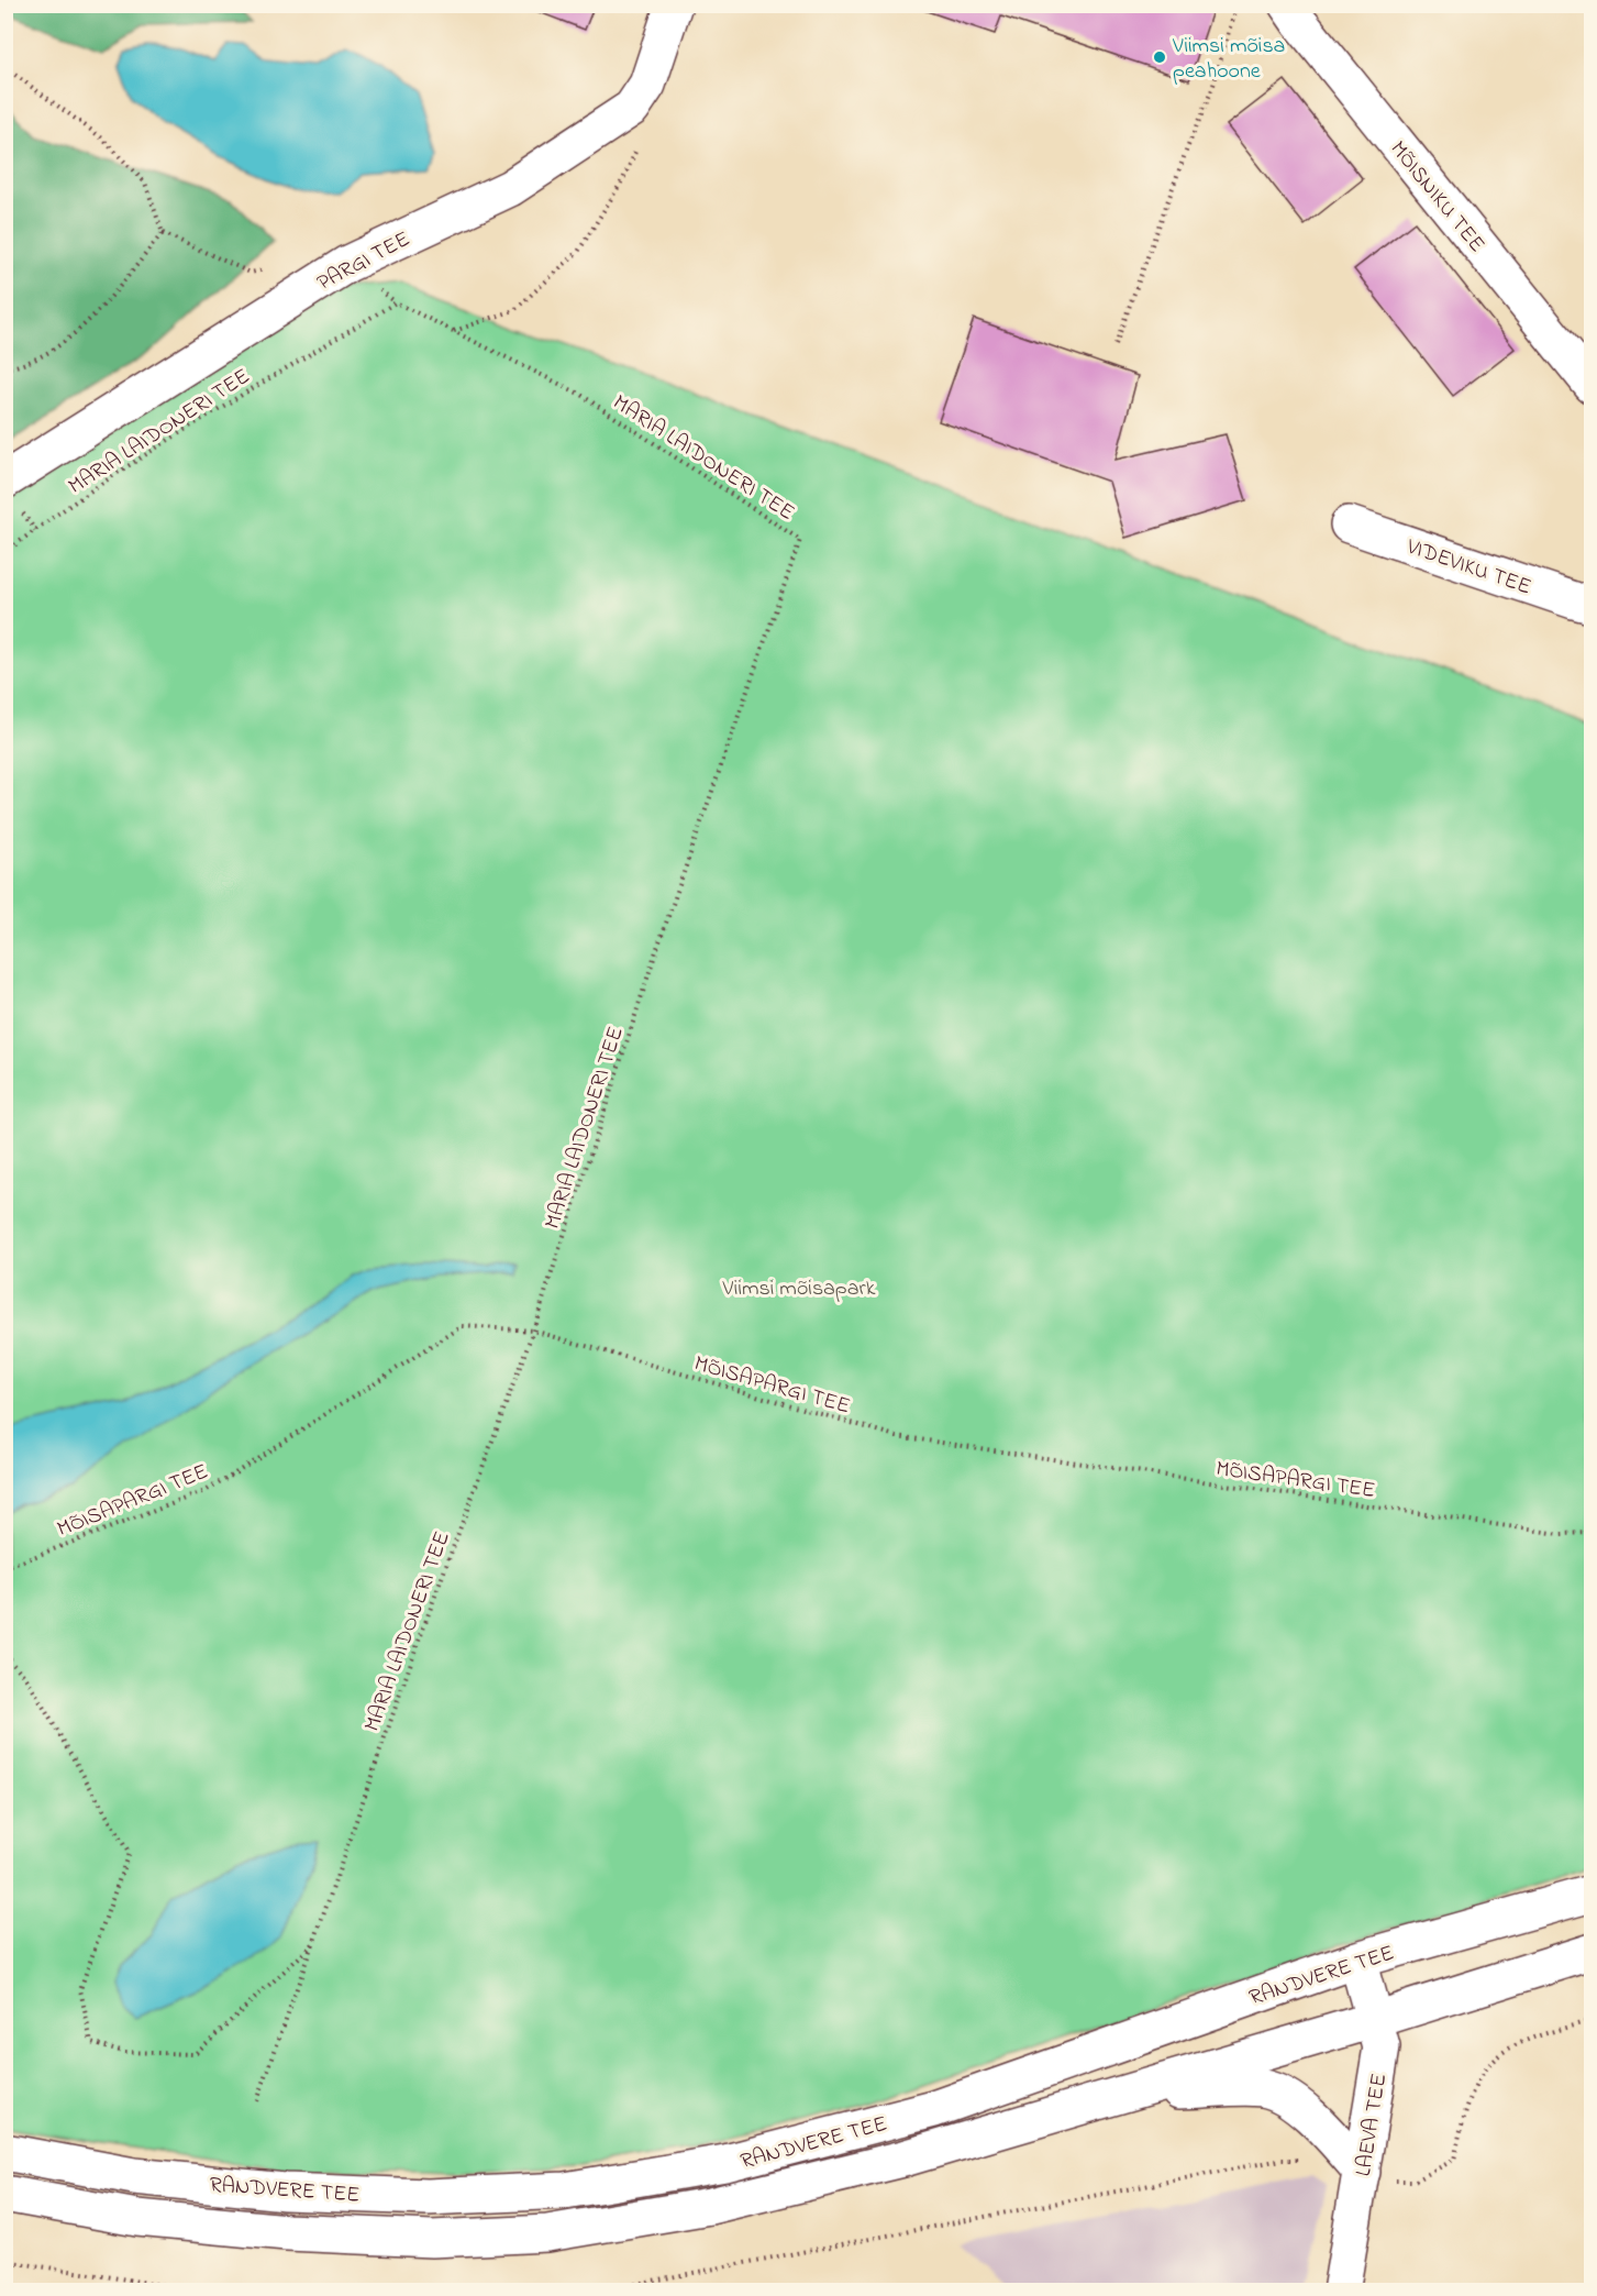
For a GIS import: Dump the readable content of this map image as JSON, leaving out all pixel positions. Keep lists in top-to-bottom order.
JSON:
{
  "streets": {
    "street": [
      "MÕISNIKU TEE",
      "PARGI TEE",
      "VIDEVIKU TEE",
      "RANDVERE TEE",
      "LAEVA TEE"
    ],
    "path": ["MARIA LAIDONERI TEE", "MÕISAPARGI TEE"]
  },
  "crossings": [
    ["MARIA LAIDONERI TEE", "MÕISAPARGI TEE"],
    ["RANDVERE TEE", "LAEVA TEE"]
  ],
  "parks": ["Viimsi mõisapark"],
  "places": ["Viimsi mõisa peahoone"]
}
